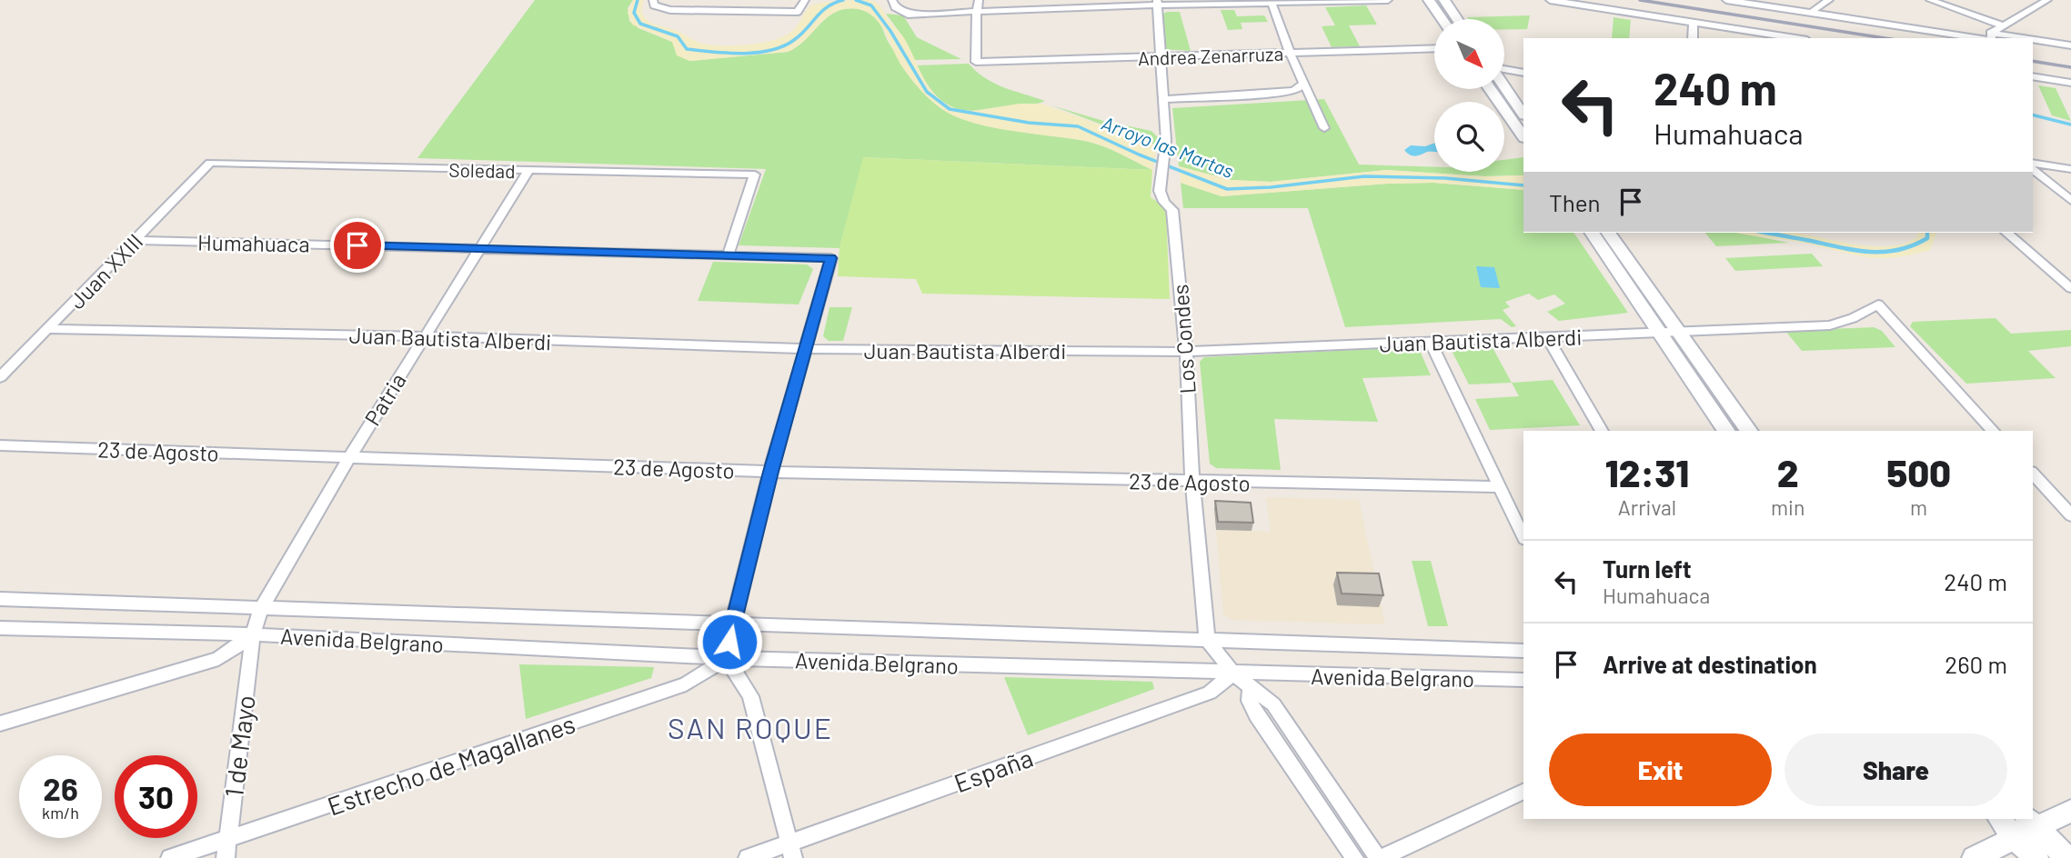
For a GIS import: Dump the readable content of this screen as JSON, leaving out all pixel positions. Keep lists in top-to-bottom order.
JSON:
{
  "streets": {
    "street": [
      "Andrea Zenarruza",
      "Soledad",
      "Humahuaca",
      "Juan XXIII",
      "Juan Bautista Alberdi",
      "Los Condes",
      "Patria",
      "23 de Agosto",
      "Avenida Belgrano",
      "1 de Mayo",
      "Estrecho de Magallanes",
      "España"
    ]
  },
  "crossings": [
    ["Andrea Zenarruza", "Los Condes"],
    ["Soledad", "Humahuaca"],
    ["Soledad", "Juan XXIII"],
    ["Soledad", "Patria"],
    ["Humahuaca", "Juan XXIII"],
    ["Humahuaca", "Juan Bautista Alberdi"],
    ["Humahuaca", "Patria"],
    ["Juan XXIII", "Juan Bautista Alberdi"],
    ["Juan Bautista Alberdi", "Los Condes"],
    ["Juan Bautista Alberdi", "Patria"],
    ["Los Condes", "23 de Agosto"],
    ["Los Condes", "Avenida Belgrano"],
    ["Patria", "23 de Agosto"],
    ["Patria", "Avenida Belgrano"],
    ["Patria", "1 de Mayo"],
    ["Avenida Belgrano", "1 de Mayo"],
    ["Avenida Belgrano", "Estrecho de Magallanes"],
    ["Avenida Belgrano", "España"],
    ["1 de Mayo", "Estrecho de Magallanes"]
  ],
  "districts": ["SAN ROQUE"],
  "water": ["Arroyo las Martas"],
  "north": "bottom right",
  "page": {
    "turn": ["240 m", "Humahuaca"],
    "then": "Then",
    "eta": [
      "12:31",
      "Arrival",
      "2",
      "min",
      "500",
      "m"
    ],
    "list": [
      {
        "name": "Turn left",
        "note": "Humahuaca",
        "value": "240 m"
      },
      {
        "name": "Arrive at destination",
        "value": "260 m"
      }
    ],
    "buttons": ["Exit", "Share"],
    "speed": "26 km/h",
    "limit": "30"
  }
}
